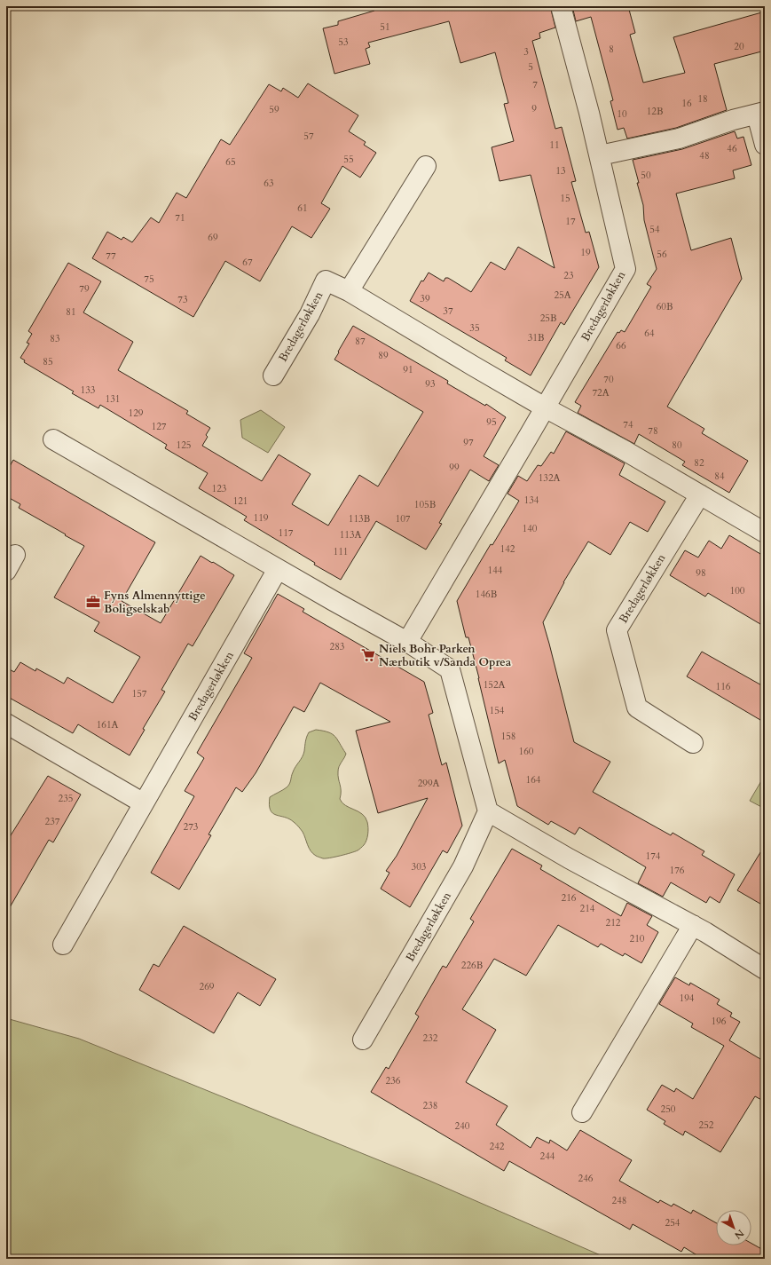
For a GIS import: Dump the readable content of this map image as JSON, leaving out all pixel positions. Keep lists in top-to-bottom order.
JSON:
{
  "streets": {
    "street": ["Bredagerløkken"]
  },
  "places": {
    "office": ["Fyns Almennyttige Boligselskab"],
    "supermarket": ["Niels Bohr Parken Nærbutik v/Sanda Oprea"]
  },
  "house_numbers": [
    "51",
    "53",
    "20",
    "8",
    "3",
    "5",
    "7",
    "18",
    "16",
    "9",
    "59",
    "12B",
    "10",
    "57",
    "11",
    "46",
    "48",
    "55",
    "65",
    "13",
    "50",
    "63",
    "15",
    "61",
    "71",
    "17",
    "54",
    "69",
    "19",
    "56",
    "77",
    "67",
    "23",
    "75",
    "79",
    "25A",
    "39",
    "73",
    "60B",
    "37",
    "81",
    "25B",
    "35",
    "64",
    "31B",
    "83",
    "87",
    "66",
    "89",
    "85",
    "91",
    "70",
    "93",
    "133",
    "72A",
    "131",
    "129",
    "95",
    "74",
    "127",
    "78",
    "97",
    "125",
    "80",
    "82",
    "99",
    "84",
    "132A",
    "123",
    "134",
    "121",
    "105B",
    "119",
    "113B",
    "107",
    "140",
    "117",
    "113A",
    "142",
    "111",
    "144",
    "98",
    "100",
    "146B",
    "283",
    "152A",
    "116",
    "157",
    "154",
    "161A",
    "158",
    "160",
    "164",
    "299A",
    "235",
    "237",
    "273",
    "174",
    "303",
    "176",
    "216",
    "214",
    "212",
    "210",
    "226B",
    "269",
    "194",
    "196",
    "232",
    "236",
    "238",
    "250",
    "252",
    "240",
    "242",
    "244",
    "246",
    "248",
    "254"
  ],
  "north": "bottom right"
}
